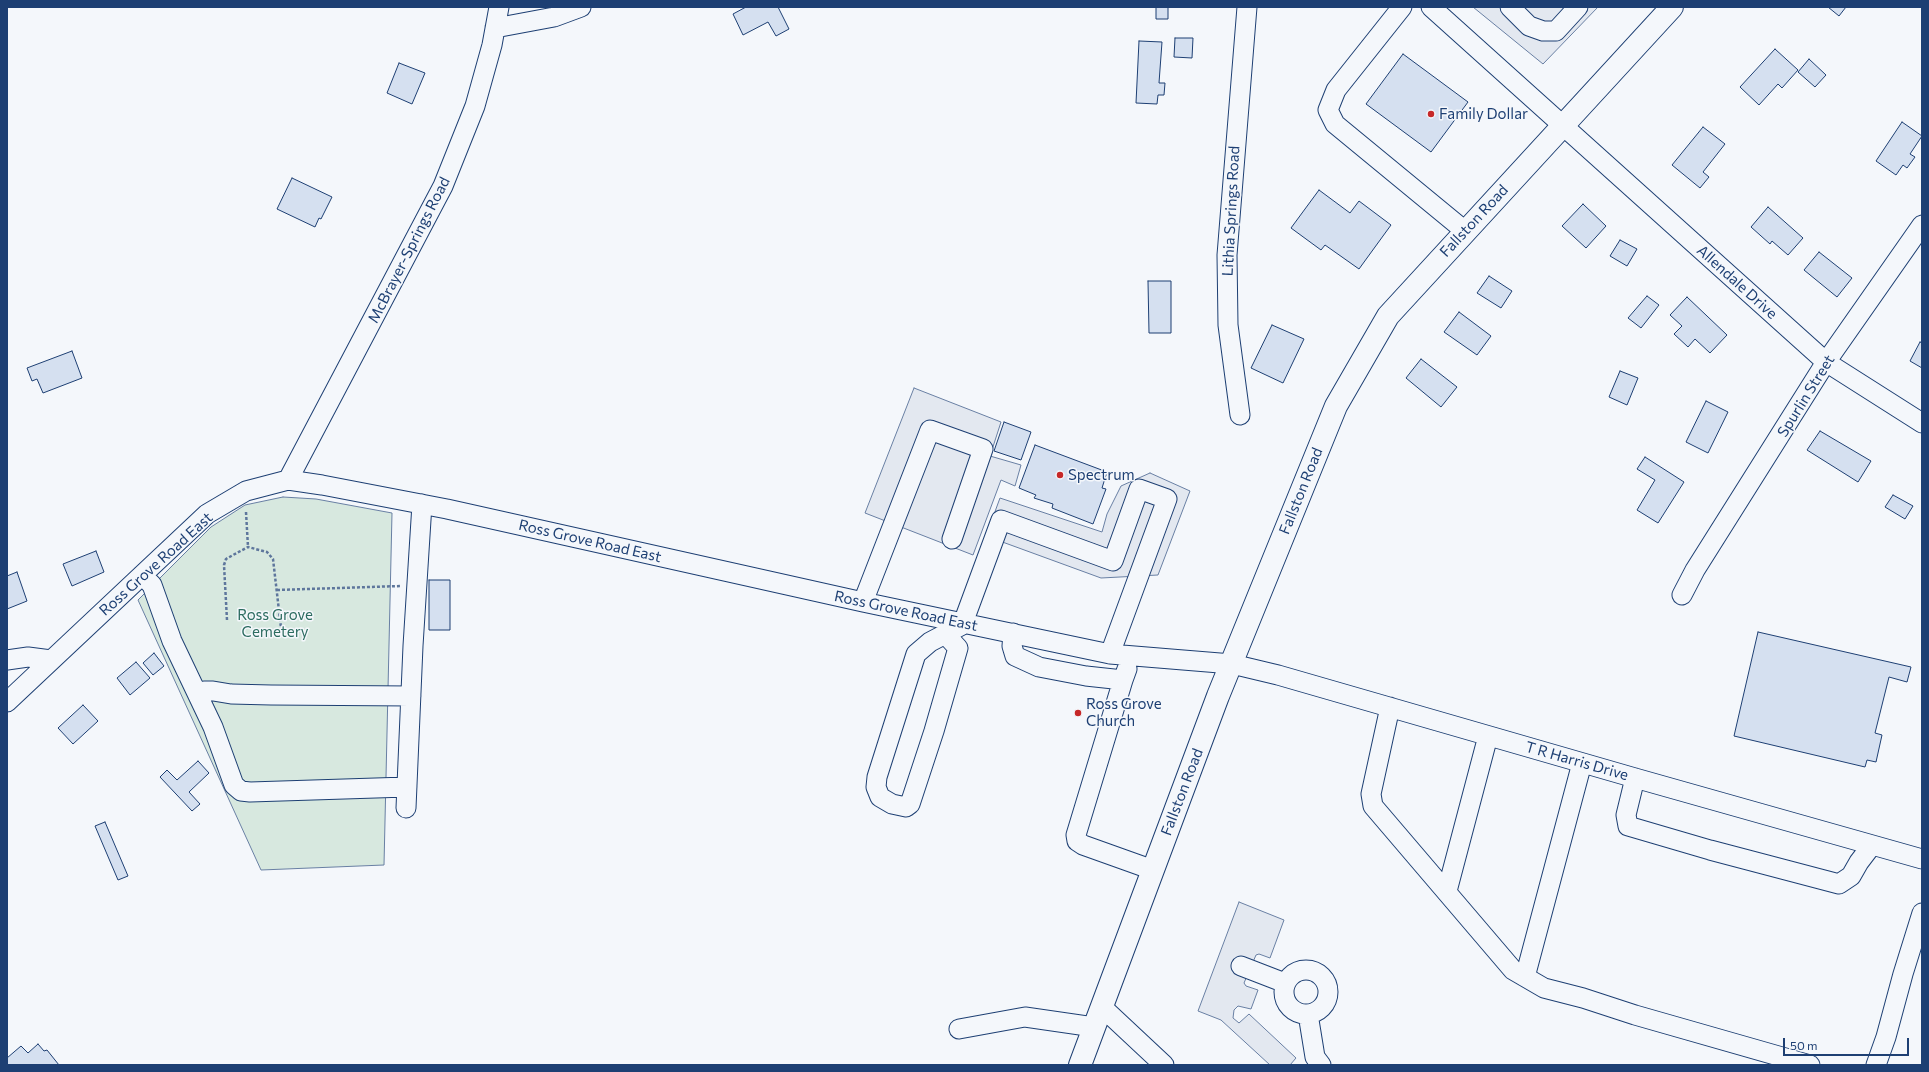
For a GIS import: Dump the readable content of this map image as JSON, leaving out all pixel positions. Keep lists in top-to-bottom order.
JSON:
{
  "streets": {
    "main road": ["Fallston Road"],
    "street": [
      "Lithia Springs Road",
      "McBrayer-Springs Road",
      "Allendale Drive",
      "Spurlin Street",
      "Ross Grove Road East",
      "T R Harris Drive"
    ]
  },
  "crossings": [
    ["Fallston Road", "Allendale Drive"],
    ["Fallston Road", "Ross Grove Road East"],
    ["Fallston Road", "T R Harris Drive"],
    ["McBrayer-Springs Road", "Ross Grove Road East"],
    ["Allendale Drive", "Spurlin Street"],
    ["Ross Grove Road East", "T R Harris Drive"]
  ],
  "parks": ["Ross Grove Cemetery"],
  "places": ["Family Dollar", "Spectrum", "Ross Grove Church"],
  "scale_bar": "50 m"
}
